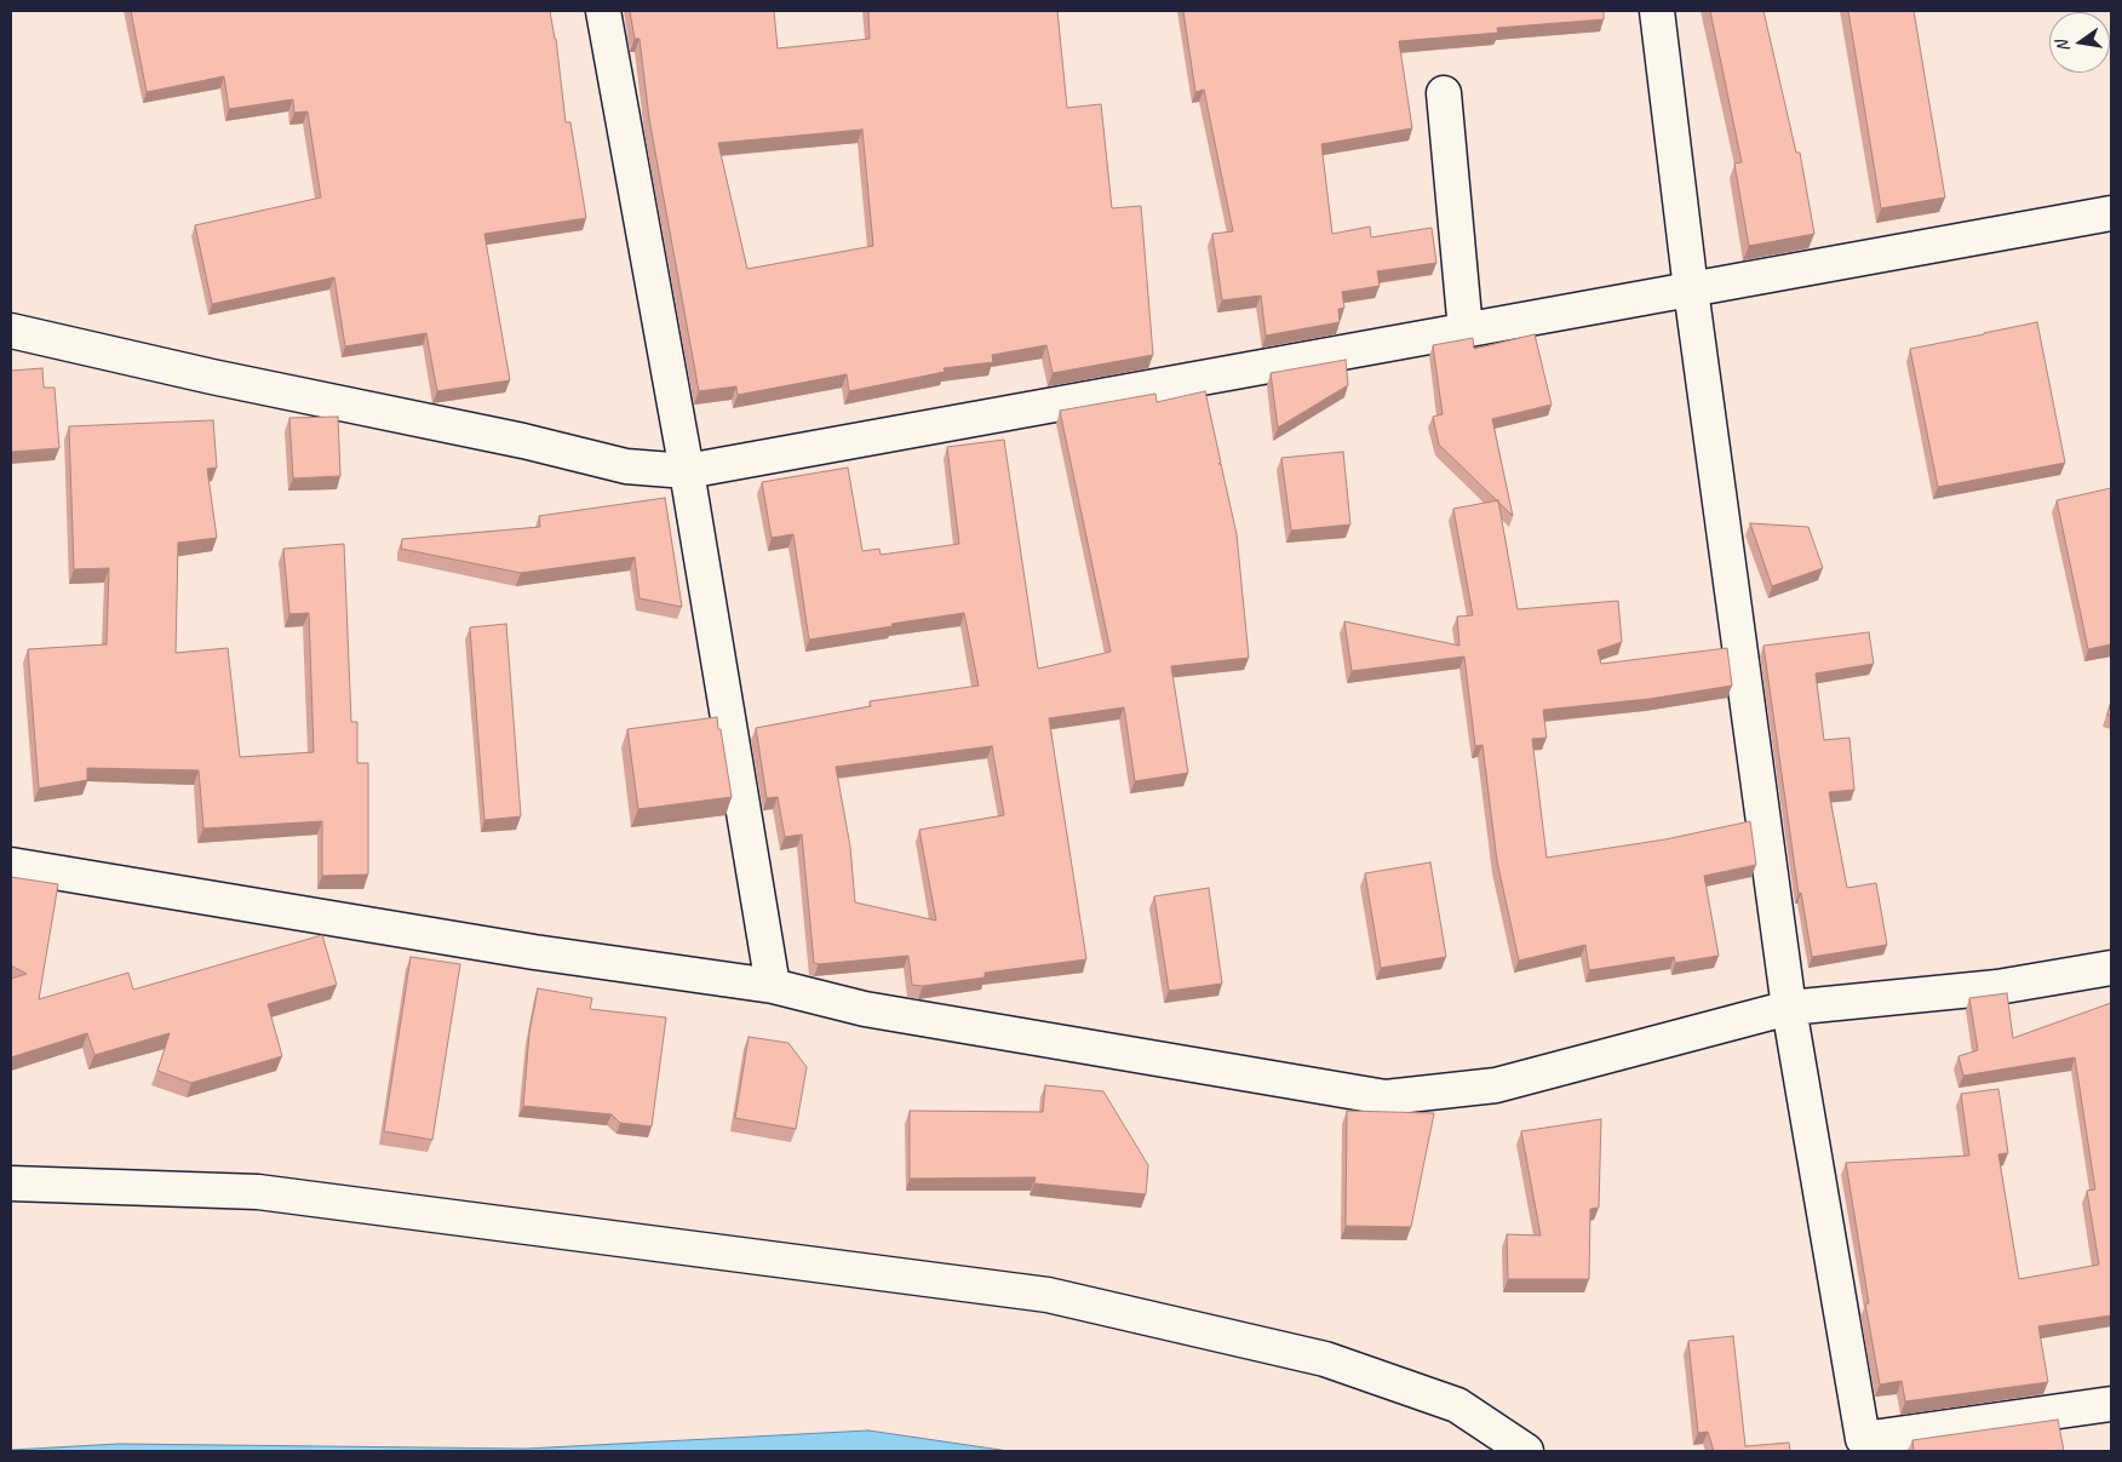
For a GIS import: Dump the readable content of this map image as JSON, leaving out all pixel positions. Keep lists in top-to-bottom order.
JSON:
{
  "north": "left"
}
